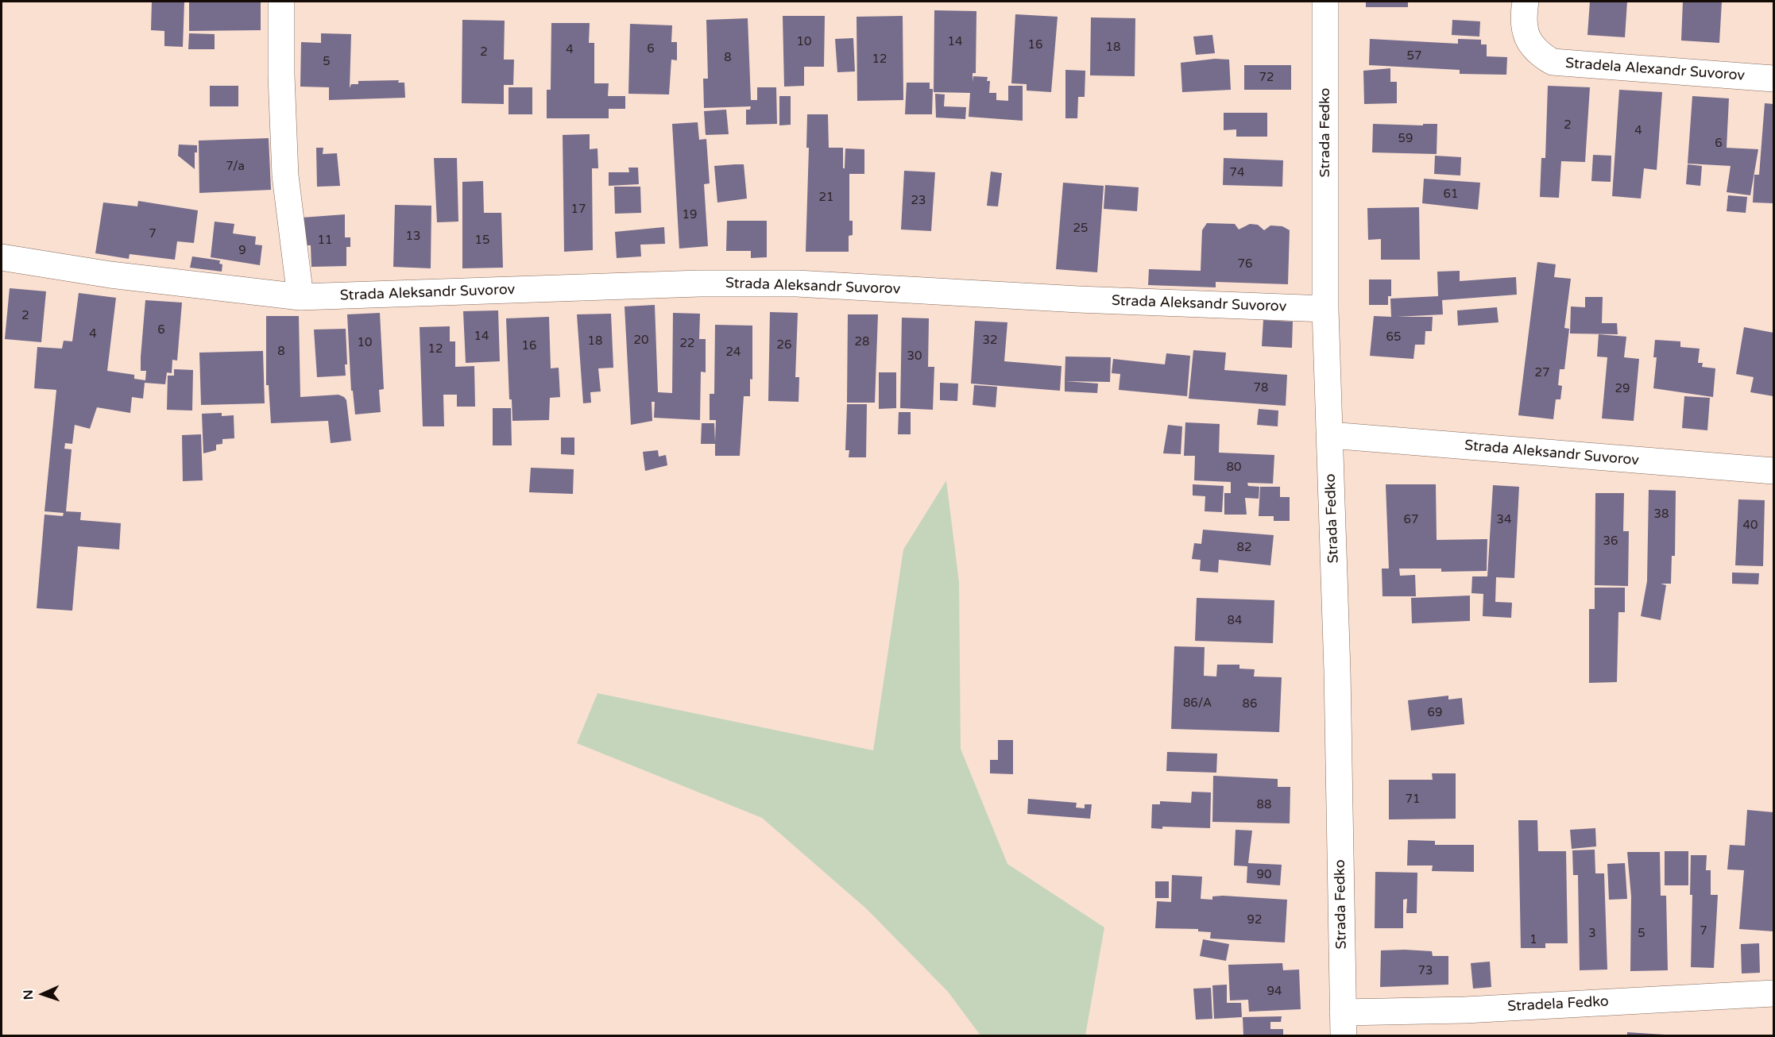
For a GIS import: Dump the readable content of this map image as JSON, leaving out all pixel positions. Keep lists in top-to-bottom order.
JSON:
{
  "streets": {
    "street": [
      "Stradela Alexandr Suvorov",
      "Strada Fedko",
      "Strada Aleksandr Suvorov",
      "Stradela Fedko"
    ]
  },
  "crossings": [
    ["Strada Fedko", "Strada Aleksandr Suvorov"],
    ["Strada Fedko", "Stradela Fedko"]
  ],
  "house_numbers": [
    "10",
    "14",
    "16",
    "18",
    "6",
    "4",
    "2",
    "57",
    "8",
    "12",
    "5",
    "72",
    "2",
    "4",
    "59",
    "6",
    "7/a",
    "74",
    "61",
    "21",
    "23",
    "17",
    "19",
    "25",
    "7",
    "13",
    "11",
    "15",
    "9",
    "76",
    "2",
    "6",
    "4",
    "14",
    "65",
    "20",
    "32",
    "18",
    "28",
    "10",
    "22",
    "26",
    "16",
    "12",
    "8",
    "24",
    "30",
    "27",
    "78",
    "29",
    "80",
    "38",
    "67",
    "34",
    "40",
    "36",
    "82",
    "84",
    "86/A",
    "86",
    "69",
    "71",
    "88",
    "90",
    "92",
    "7",
    "3",
    "5",
    "1",
    "73",
    "94"
  ],
  "north": "left"
}
